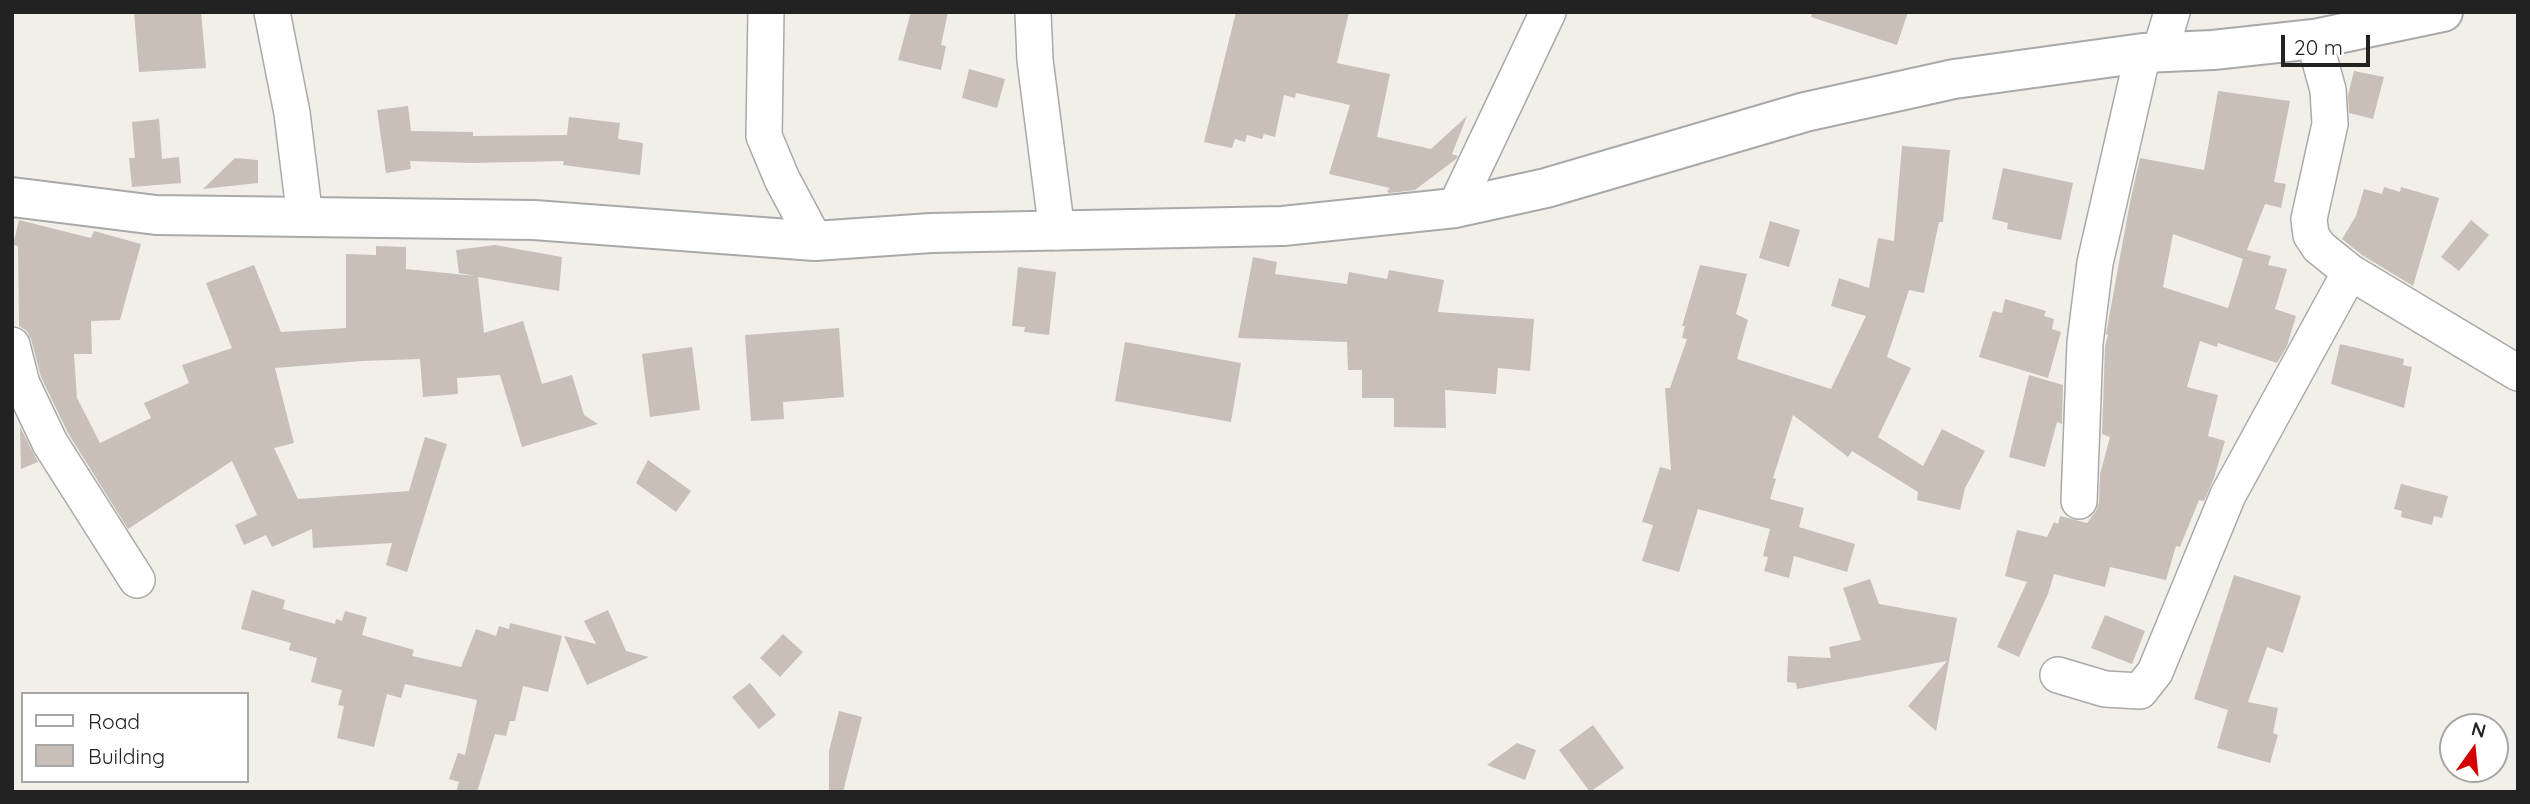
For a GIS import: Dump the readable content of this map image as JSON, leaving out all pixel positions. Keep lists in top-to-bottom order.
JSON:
{
  "legend": ["Road", "Building"],
  "scale_bar": "20 m",
  "north": "top"
}
